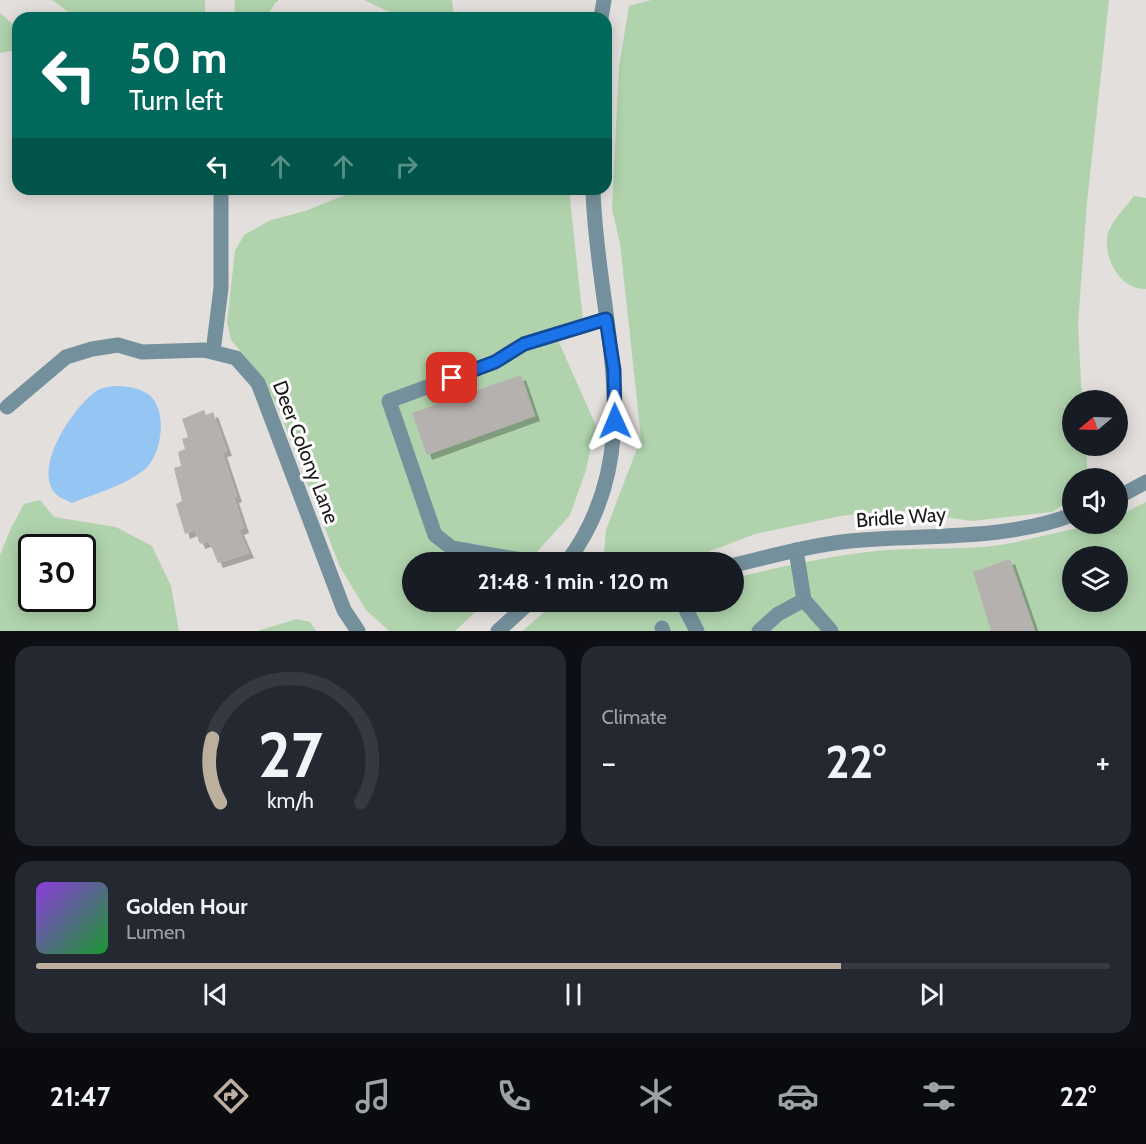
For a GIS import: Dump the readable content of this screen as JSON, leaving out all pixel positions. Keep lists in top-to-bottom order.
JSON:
{
  "streets": {
    "street": ["Deer Colony Lane", "Bridle Way"]
  },
  "north": "left",
  "page": {
    "turn": ["50 m", "Turn left"],
    "limit": "30",
    "trip": "21:48 · 1 min · 120 m",
    "tile": "Climate",
    "heat": ["−", "22°", "+"],
    "song": ["Golden Hour", "Lumen"],
    "tabs": ["21:47", "22°"],
    "gauge": ["27", "km/h"]
  }
}
